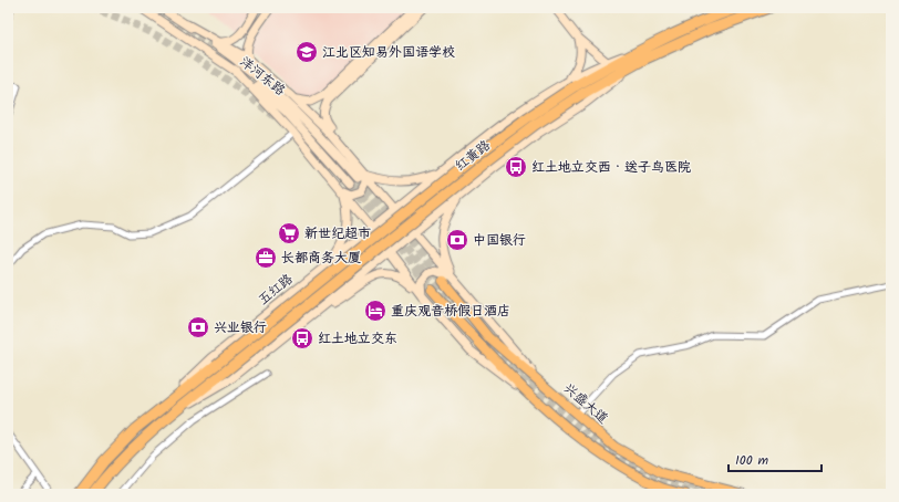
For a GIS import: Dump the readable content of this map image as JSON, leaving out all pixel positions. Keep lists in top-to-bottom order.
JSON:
{
  "streets": {
    "highway": ["红黄路", "五红路"],
    "main road": ["洋河东路", "兴盛大道"]
  },
  "crossings": [
    ["红黄路", "五红路"]
  ],
  "places": {
    "school or university": ["江北区知易外国语学校"],
    "bus stop": ["红土地立交西‧送子鸟医院", "红土地立交东"],
    "supermarket": ["新世纪超市"],
    "bank": ["中国银行", "兴业银行"],
    "office": ["长都商务大厦"],
    "hotel": ["重庆观音桥假日酒店"]
  },
  "scale_bar": "100 m"
}
